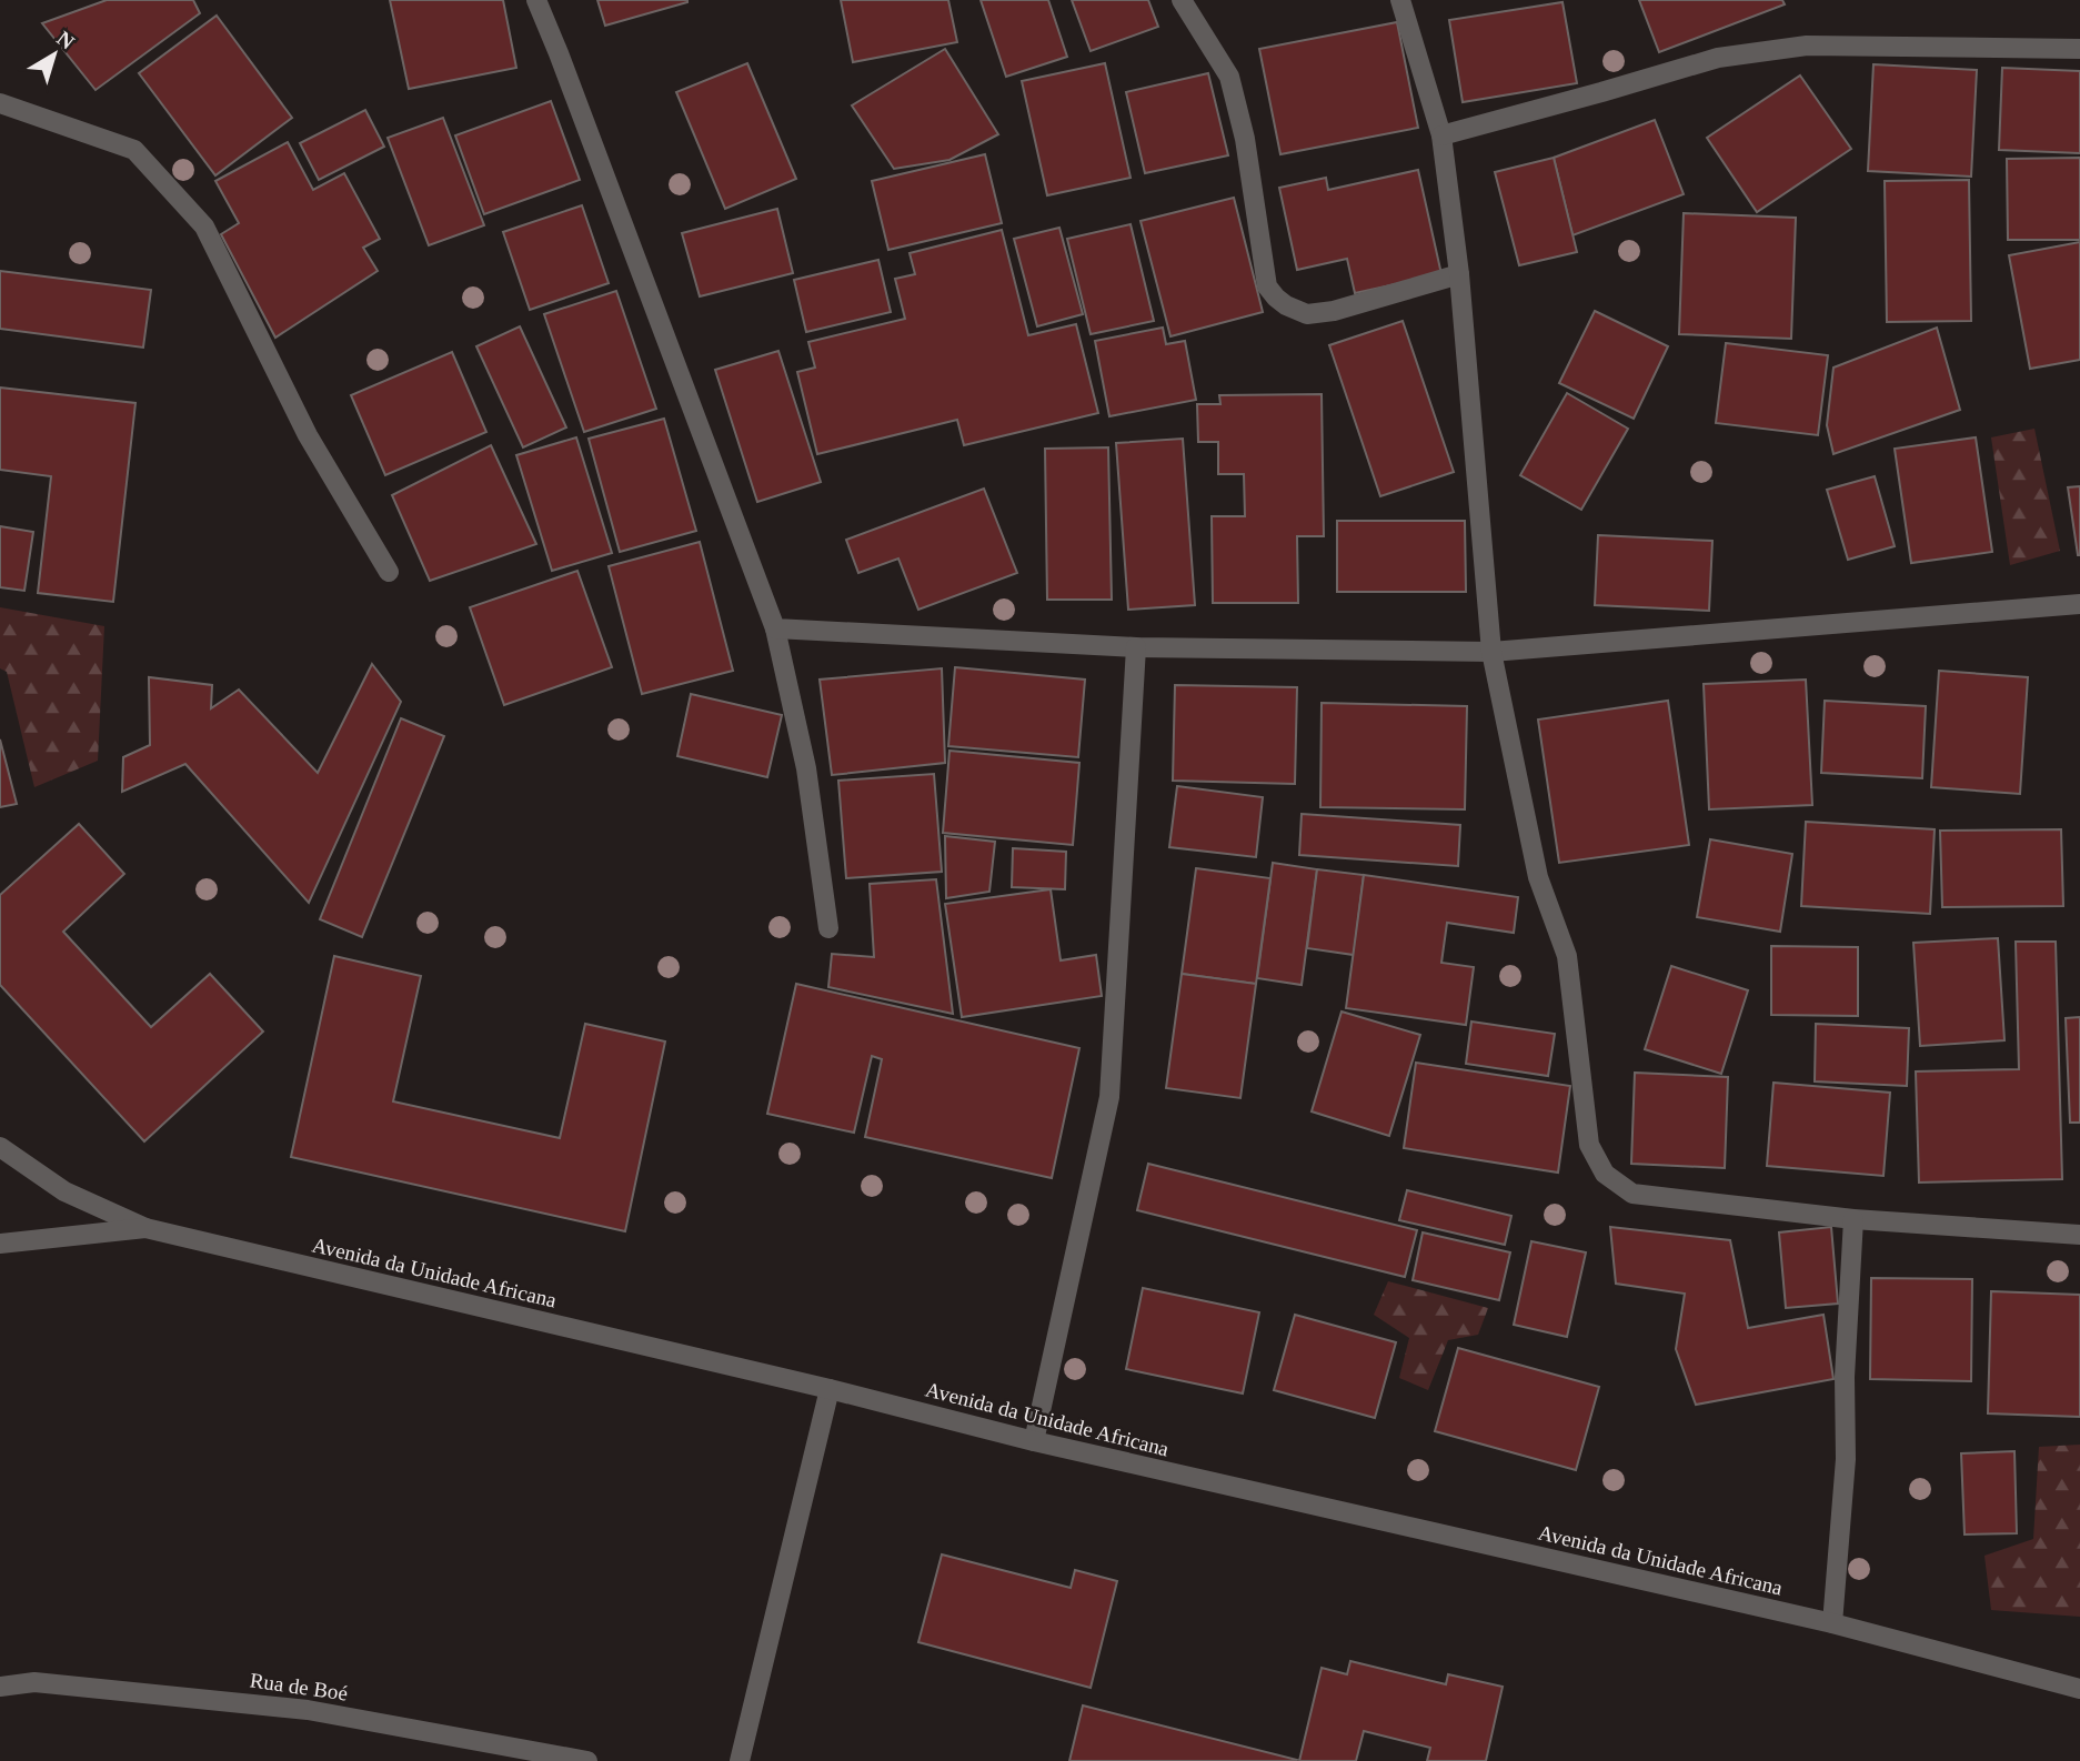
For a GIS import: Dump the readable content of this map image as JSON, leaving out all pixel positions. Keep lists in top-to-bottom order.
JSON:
{
  "streets": {
    "street": ["Avenida da Unidade Africana", "Rua de Boé"]
  },
  "north": "top right"
}
